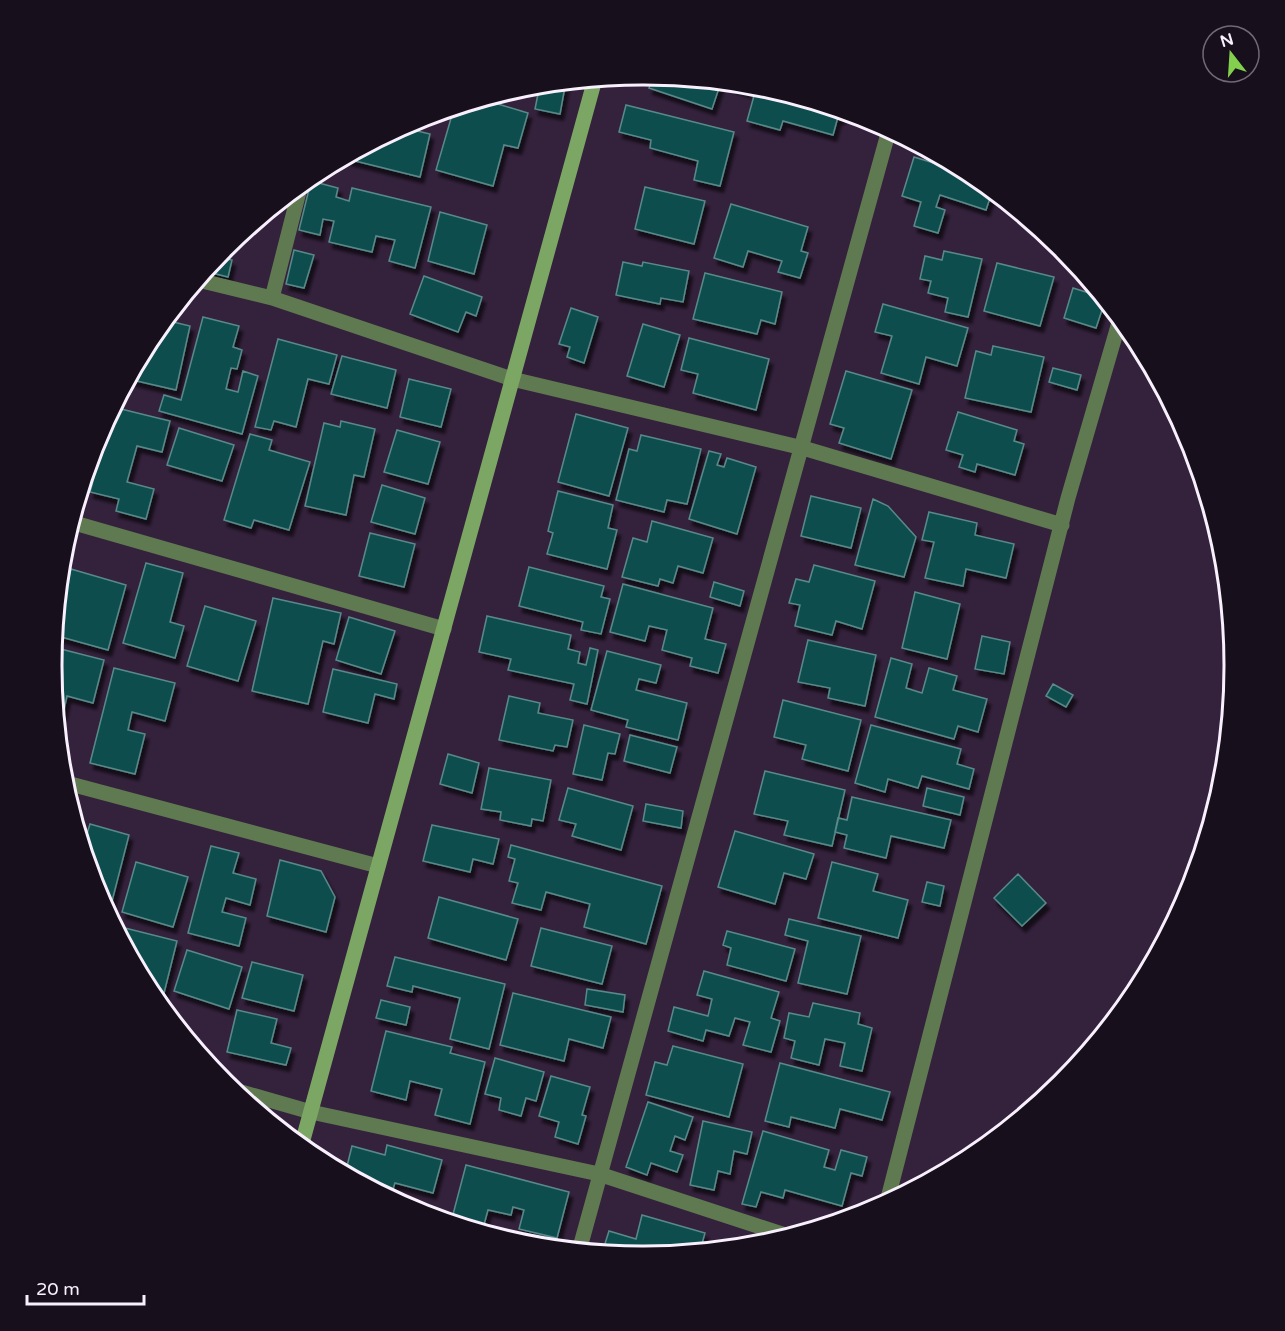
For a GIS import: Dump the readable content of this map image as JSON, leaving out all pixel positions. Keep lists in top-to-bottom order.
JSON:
{
  "scale_bar": "20 m",
  "north": "top"
}
